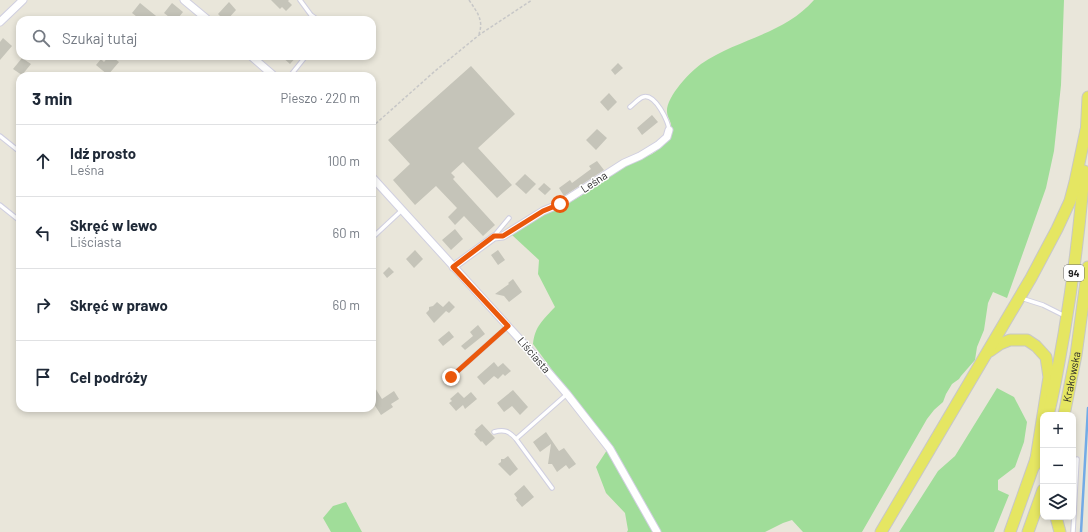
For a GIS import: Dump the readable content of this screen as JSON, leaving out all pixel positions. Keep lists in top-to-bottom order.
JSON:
{
  "streets": {
    "main road": ["94", "Krakowska"],
    "street": ["Leśna", "Liściasta"]
  },
  "crossings": [
    ["Leśna", "Liściasta"]
  ],
  "page": {
    "search": "Szukaj tutaj",
    "heading": ["3 min", "Pieszo · 220 m"],
    "list": [
      ["Idź prosto", "Leśna", "100 m"],
      ["Skręć w lewo", "Liściasta", "60 m"],
      ["Skręć w prawo", "60 m"],
      "Cel podróży"
    ],
    "map_buttons": ["+", "−"]
  }
}
